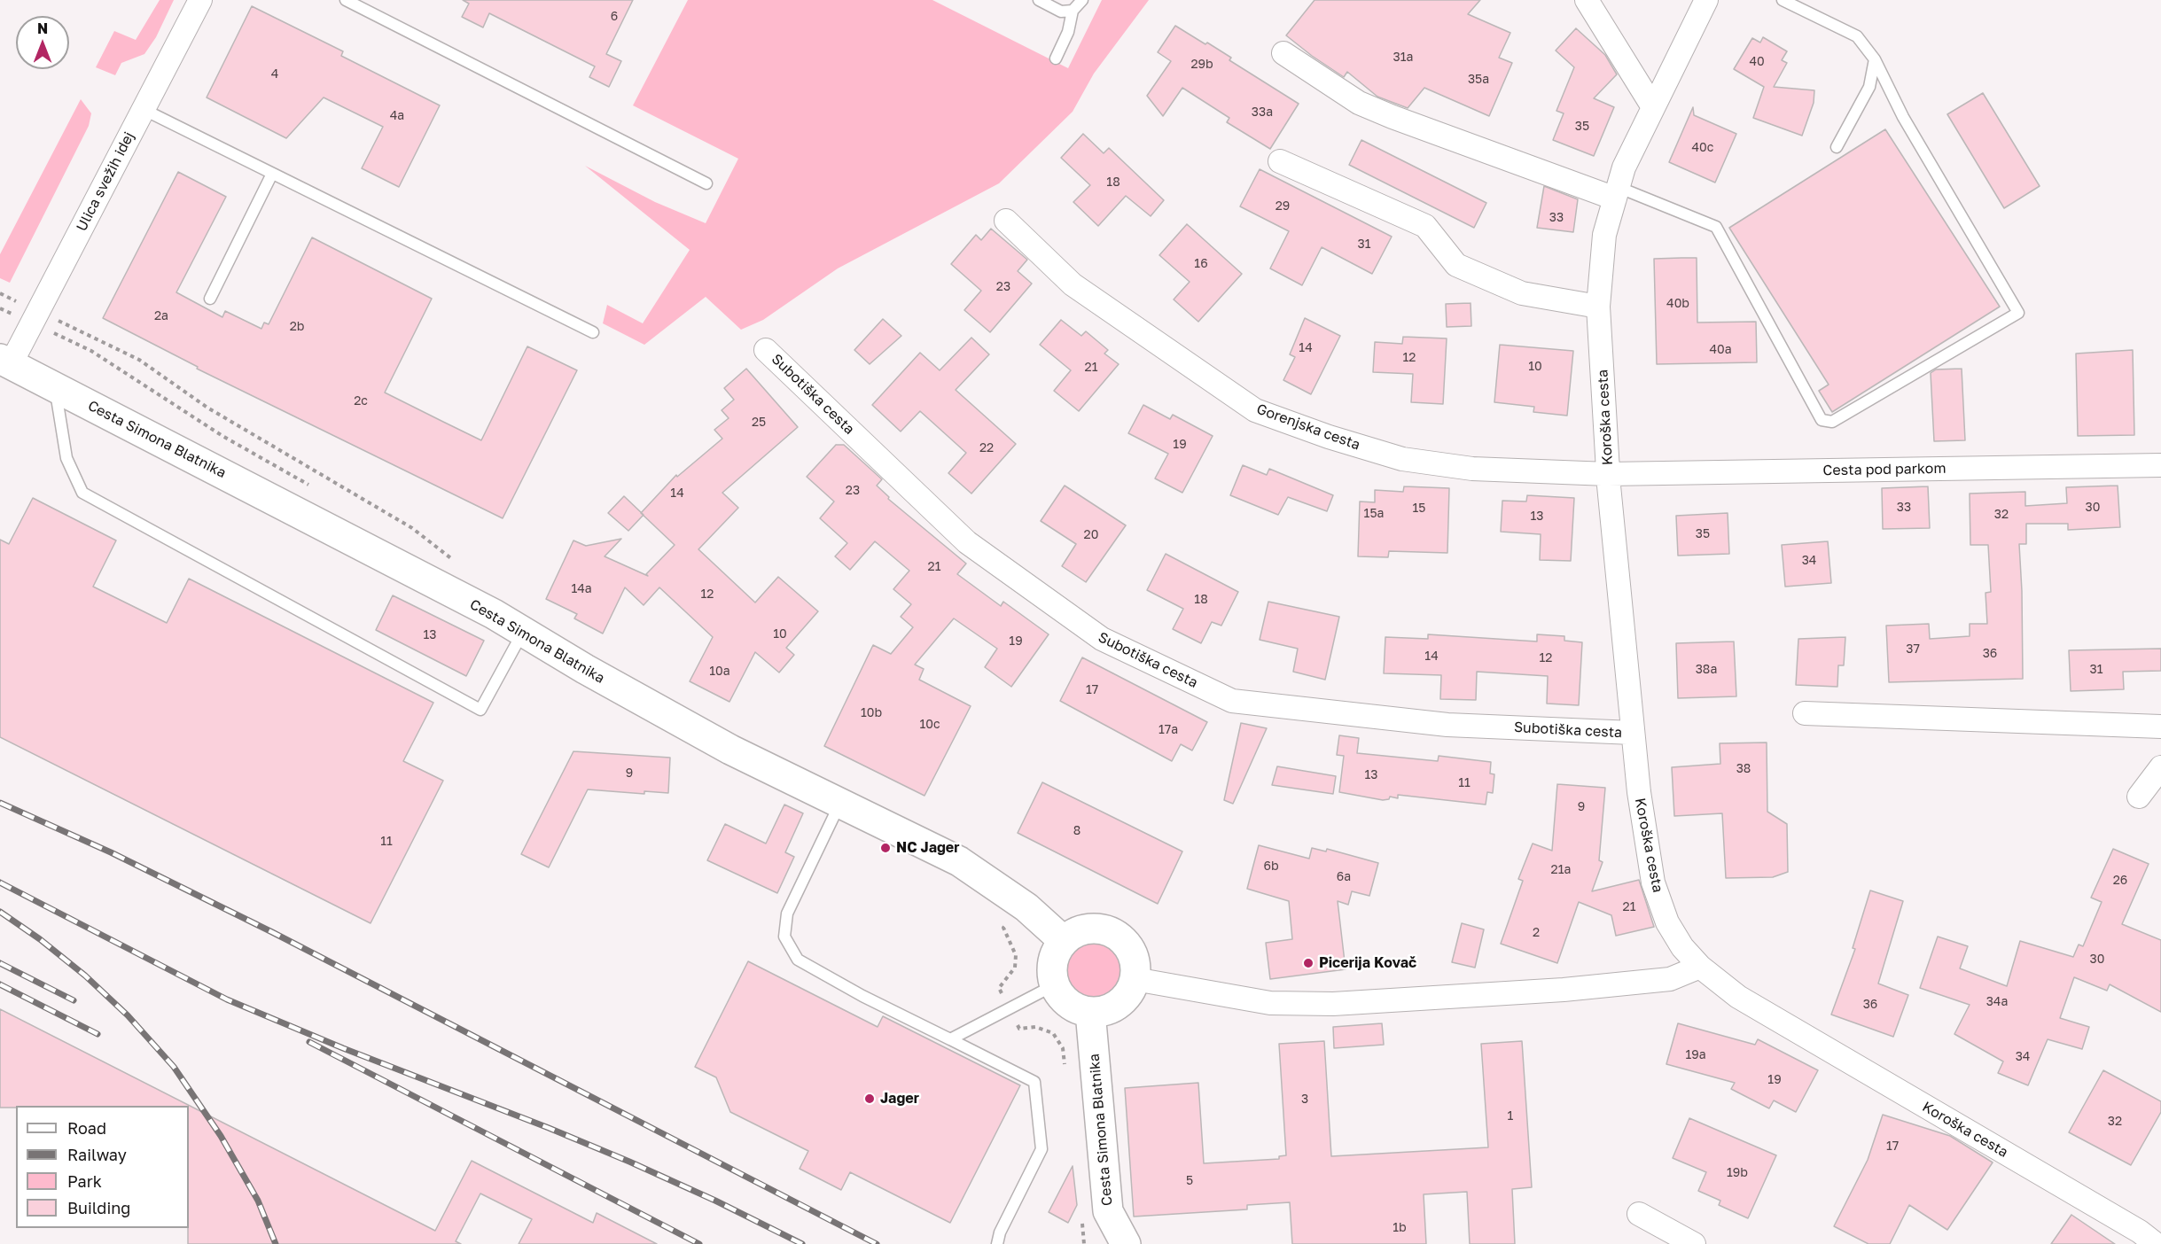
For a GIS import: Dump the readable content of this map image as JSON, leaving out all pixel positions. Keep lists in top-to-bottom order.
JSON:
{
  "streets": {
    "street": [
      "Ulica svežih idej",
      "Subotiška cesta",
      "Koroška cesta",
      "Gorenjska cesta",
      "Cesta Simona Blatnika",
      "Cesta pod parkom"
    ]
  },
  "crossings": [
    ["Ulica svežih idej", "Cesta Simona Blatnika"],
    ["Subotiška cesta", "Koroška cesta"],
    ["Koroška cesta", "Gorenjska cesta"],
    ["Koroška cesta", "Cesta pod parkom"],
    ["Gorenjska cesta", "Cesta pod parkom"]
  ],
  "places": ["NC Jager", "Picerija Kovač", "Jager"],
  "house_numbers": [
    "6",
    "31a",
    "40",
    "29b",
    "4",
    "35a",
    "33a",
    "4a",
    "35",
    "40c",
    "18",
    "29",
    "33",
    "31",
    "16",
    "23",
    "40b",
    "2a",
    "2b",
    "14",
    "40a",
    "12",
    "10",
    "21",
    "2c",
    "25",
    "19",
    "22",
    "23",
    "14",
    "33",
    "30",
    "15",
    "15a",
    "32",
    "13",
    "35",
    "20",
    "34",
    "21",
    "14a",
    "12",
    "18",
    "10",
    "13",
    "19",
    "37",
    "36",
    "14",
    "12",
    "38a",
    "31",
    "10a",
    "17",
    "10b",
    "10c",
    "17a",
    "38",
    "9",
    "13",
    "11",
    "9",
    "8",
    "11",
    "6b",
    "21a",
    "6a",
    "26",
    "21",
    "2",
    "30",
    "34a",
    "36",
    "19a",
    "34",
    "19",
    "3",
    "1",
    "32",
    "17",
    "19b",
    "5",
    "1b"
  ],
  "legend": [
    "Road",
    "Railway",
    "Park",
    "Building"
  ],
  "north": "top"
}
